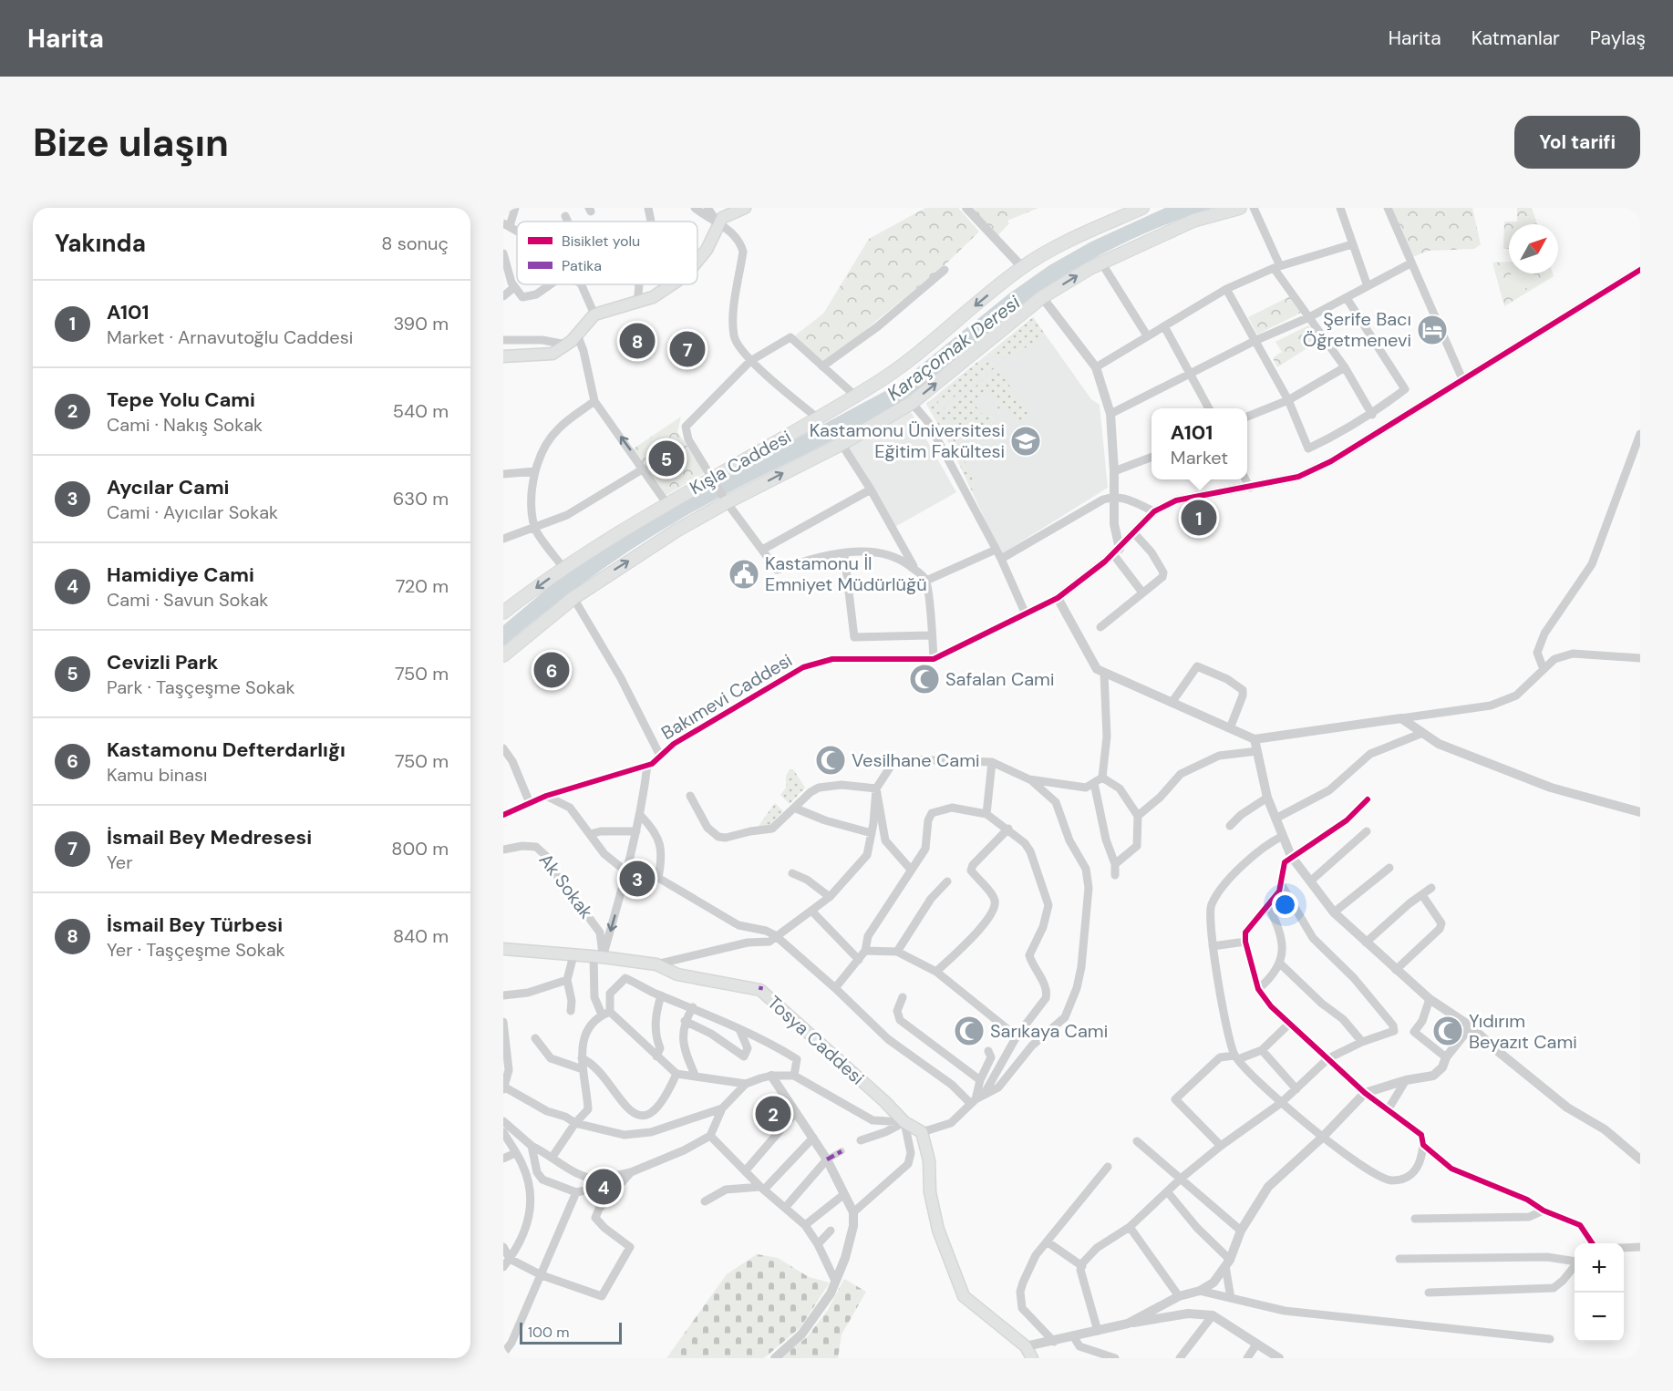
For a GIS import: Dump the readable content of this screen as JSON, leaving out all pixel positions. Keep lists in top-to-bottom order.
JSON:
{
  "streets": {
    "main road": ["Kışla Caddesi", "Tosya Caddesi"],
    "street": ["Bakımevi Caddesi", "Ak Sokak"]
  },
  "crossings": [
    ["Ak Sokak", "Tosya Caddesi"]
  ],
  "water": ["Karaçomak Deresi"],
  "places": {
    "hotel": ["Şerife Bacı Öğretmenevi"],
    "school or university": ["Kastamonu Üniversitesi Eğitim Fakültesi"],
    "public building": ["Kastamonu İl Emniyet Müdürlüğü"],
    "mosque": [
      "Safalan Cami",
      "Vesilhane Cami",
      "Sarıkaya Cami",
      "Yıdırım Beyazıt Cami"
    ]
  },
  "legend": ["Bisiklet yolu", "Patika"],
  "scale_bar": "100 m",
  "north": "top right",
  "page": {
    "header": "Harita",
    "nav": ["Harita", "Katmanlar", "Paylaş"],
    "buttons": "Yol tarifi",
    "title": "Bize ulaşın",
    "heading": ["Yakında", "8 sonuç"],
    "list": [
      {
        "mark": "1",
        "name": "A101",
        "note": "Market · Arnavutoğlu Caddesi",
        "value": "390 m"
      },
      {
        "mark": "2",
        "name": "Tepe Yolu Cami",
        "note": "Cami · Nakış Sokak",
        "value": "540 m"
      },
      {
        "mark": "3",
        "name": "Aycılar Cami",
        "note": "Cami · Ayıcılar Sokak",
        "value": "630 m"
      },
      {
        "mark": "4",
        "name": "Hamidiye Cami",
        "note": "Cami · Savun Sokak",
        "value": "720 m"
      },
      {
        "mark": "5",
        "name": "Cevizli Park",
        "note": "Park · Taşçeşme Sokak",
        "value": "750 m"
      },
      {
        "mark": "6",
        "name": "Kastamonu Defterdarlığı",
        "note": "Kamu binası",
        "value": "750 m"
      },
      {
        "mark": "7",
        "name": "İsmail Bey Medresesi",
        "note": "Yer",
        "value": "800 m"
      },
      {
        "mark": "8",
        "name": "İsmail Bey Türbesi",
        "note": "Yer · Taşçeşme Sokak",
        "value": "840 m"
      }
    ],
    "pins": [
      "8",
      "7",
      "5",
      "1",
      "6",
      "3",
      "2",
      "4"
    ],
    "popup": ["A101", "Market"],
    "map_buttons": ["+", "−"],
    "scale": "100 m"
  }
}
